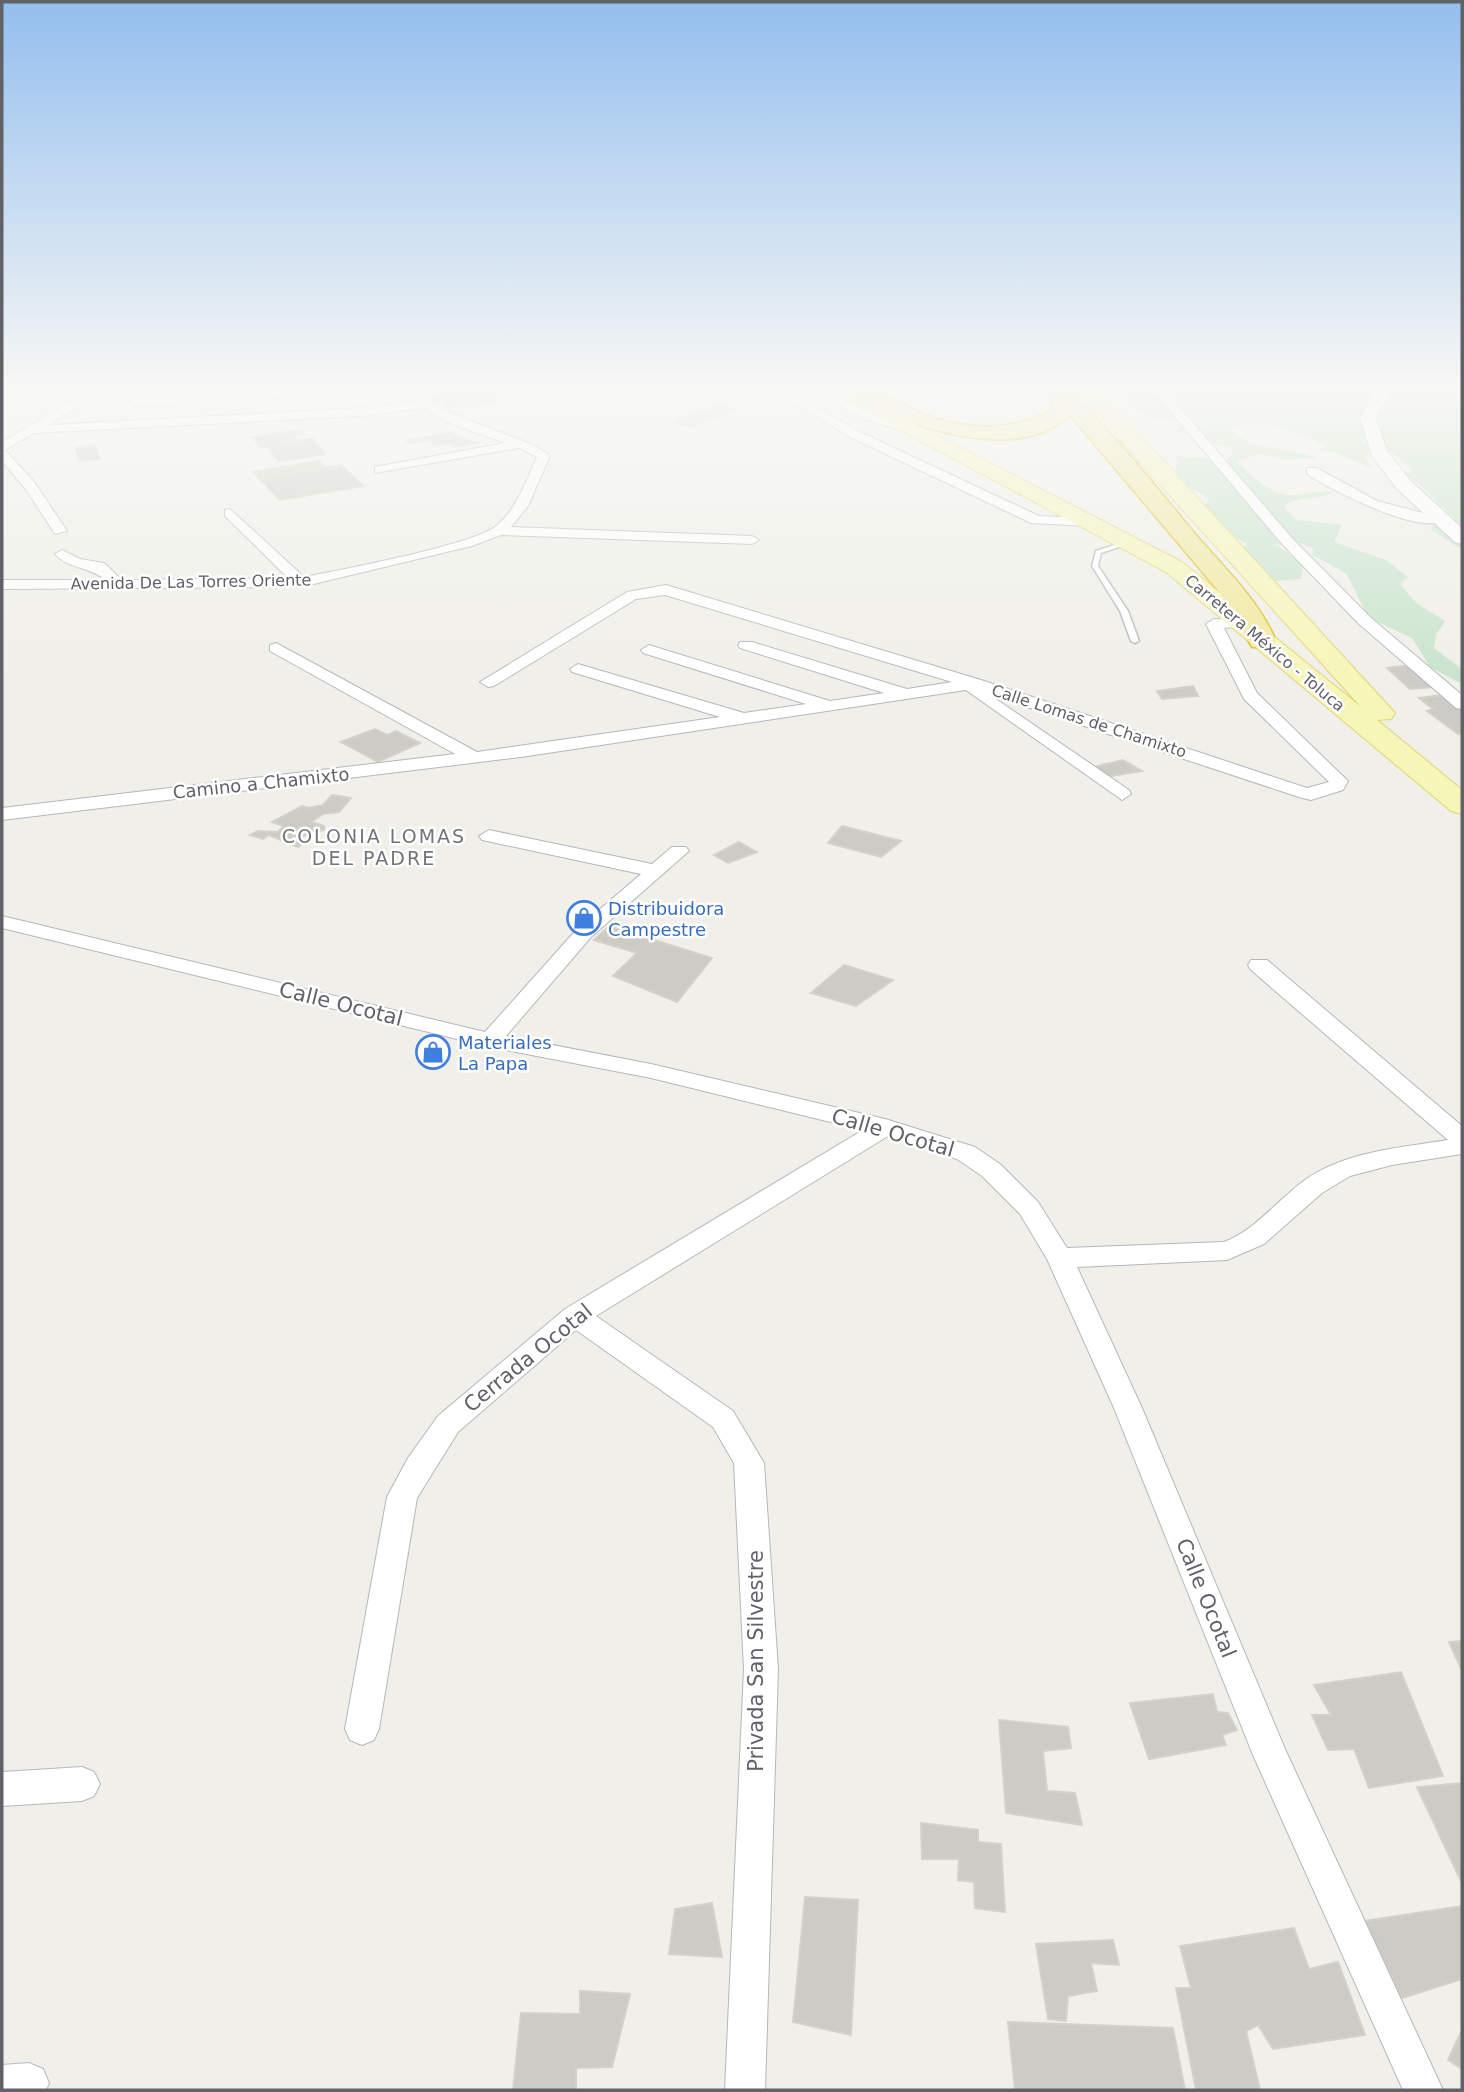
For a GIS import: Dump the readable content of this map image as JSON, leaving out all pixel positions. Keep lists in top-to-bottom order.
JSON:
{
  "streets": {
    "main road": ["Carretera México - Toluca"],
    "street": [
      "Avenida De Las Torres Oriente",
      "Calle Lomas de Chamixto",
      "Camino a Chamixto",
      "Calle Ocotal",
      "Cerrada Ocotal",
      "Privada San Silvestre"
    ]
  },
  "crossings": [
    ["Carretera México - Toluca", "Calle Lomas de Chamixto"],
    ["Calle Lomas de Chamixto", "Camino a Chamixto"],
    ["Calle Ocotal", "Cerrada Ocotal"],
    ["Cerrada Ocotal", "Privada San Silvestre"]
  ],
  "districts": ["COLONIA LOMAS DEL PADRE"],
  "places": {
    "shop": ["Distribuidora Campestre", "Materiales La Papa"]
  }
}
